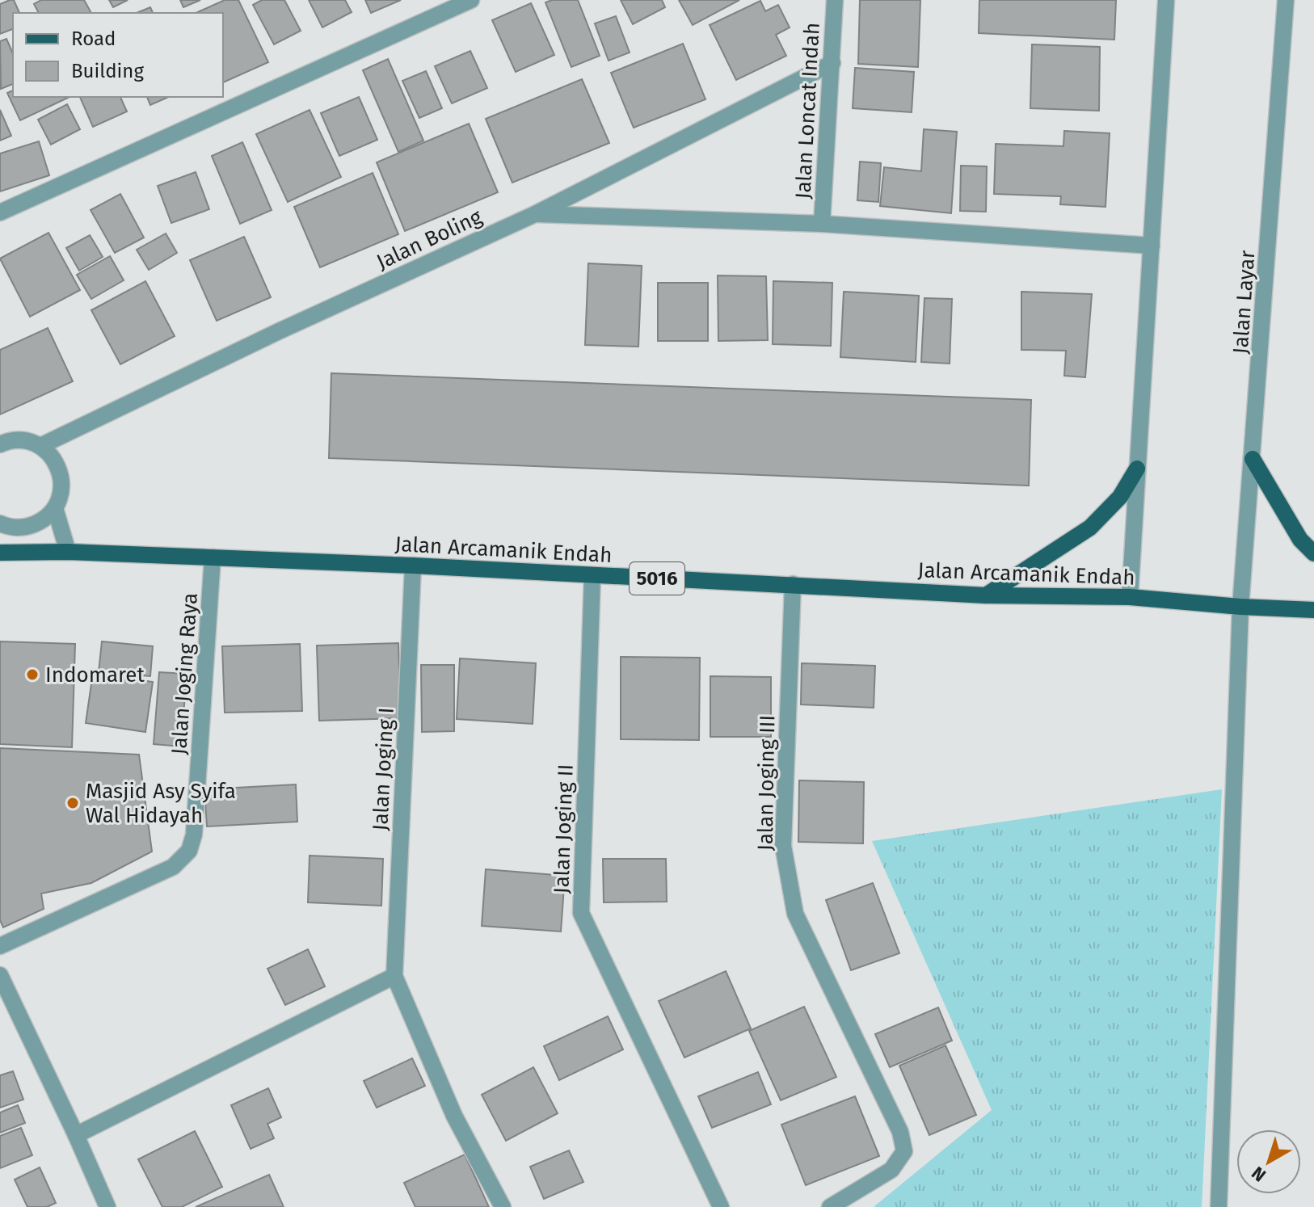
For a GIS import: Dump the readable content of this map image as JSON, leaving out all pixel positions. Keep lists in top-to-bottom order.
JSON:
{
  "streets": {
    "main road": ["Jalan Arcamanik Endah", "5016"],
    "street": [
      "Jalan Loncat Indah",
      "Jalan Boling",
      "Jalan Layar",
      "Jalan Joging Raya",
      "Jalan Joging I",
      "Jalan Joging III",
      "Jalan Joging II"
    ]
  },
  "crossings": [
    ["Jalan Loncat Indah", "Jalan Boling"],
    ["Jalan Layar", "Jalan Arcamanik Endah"],
    ["Jalan Arcamanik Endah", "Jalan Joging Raya"],
    ["Jalan Arcamanik Endah", "Jalan Joging I"],
    ["Jalan Arcamanik Endah", "Jalan Joging III"],
    ["Jalan Arcamanik Endah", "Jalan Joging II"]
  ],
  "places": ["Indomaret", "Masjid Asy Syifa Wal Hidayah"],
  "legend": ["Road", "Building"],
  "north": "bottom left"
}
